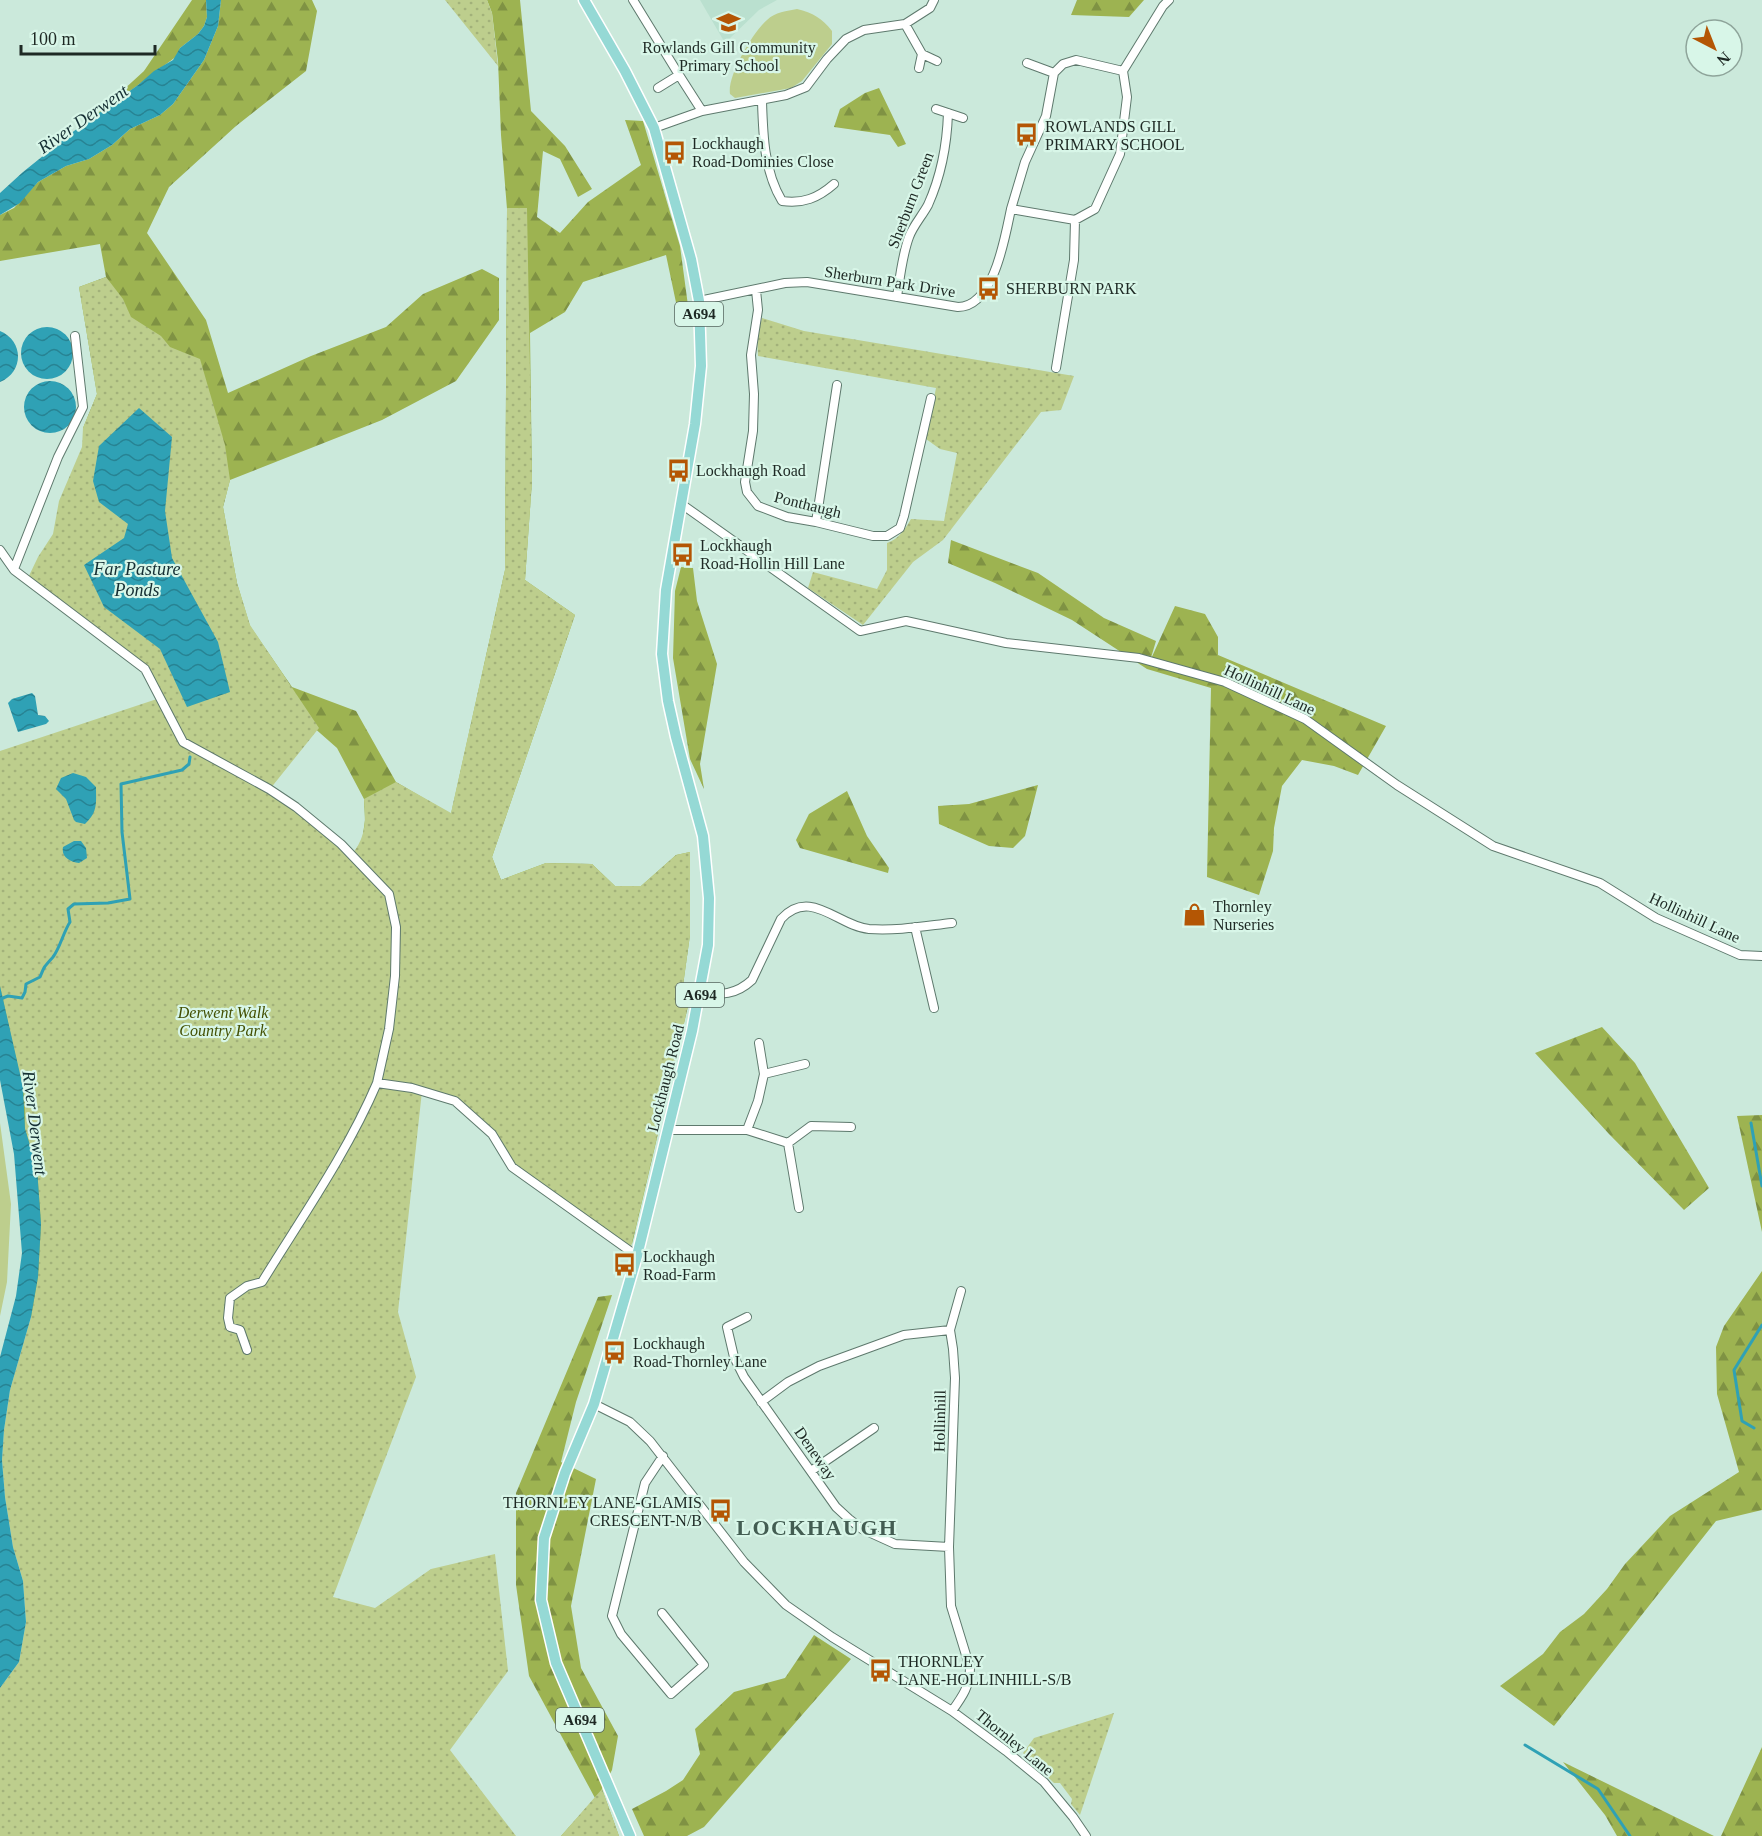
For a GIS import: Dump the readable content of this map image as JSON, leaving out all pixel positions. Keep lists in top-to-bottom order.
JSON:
{
  "streets": {
    "main road": ["A694", "Lockhaugh Road"],
    "street": [
      "Sherburn Green",
      "Sherburn Park Drive",
      "Ponthaugh",
      "Hollinhill Lane",
      "Hollinhill",
      "Deneway",
      "Thornley Lane"
    ]
  },
  "crossings": [
    ["Sherburn Green", "Sherburn Park Drive"],
    ["Sherburn Park Drive", "A694"],
    ["Sherburn Park Drive", "Ponthaugh"],
    ["A694", "Hollinhill Lane"],
    ["A694", "Lockhaugh Road"],
    ["Hollinhill Lane", "Lockhaugh Road"],
    ["Lockhaugh Road", "Thornley Lane"],
    ["Hollinhill", "Deneway"],
    ["Hollinhill", "Thornley Lane"]
  ],
  "districts": ["LOCKHAUGH"],
  "water": ["River Derwent", "Far Pasture Ponds"],
  "parks": ["Derwent Walk Country Park"],
  "places": {
    "school or university": ["Rowlands Gill Community Primary School"],
    "bus stop": [
      "ROWLANDS GILL PRIMARY SCHOOL",
      "Lockhaugh Road-Dominies Close",
      "SHERBURN PARK",
      "Lockhaugh Road",
      "Lockhaugh Road-Hollin Hill Lane",
      "Lockhaugh Road-Farm",
      "Lockhaugh Road-Thornley Lane",
      "THORNLEY LANE-GLAMIS CRESCENT-N/B",
      "THORNLEY LANE-HOLLINHILL-S/B"
    ],
    "shop": ["Thornley Nurseries"]
  },
  "scale_bar": "100 m",
  "north": "bottom right"
}
